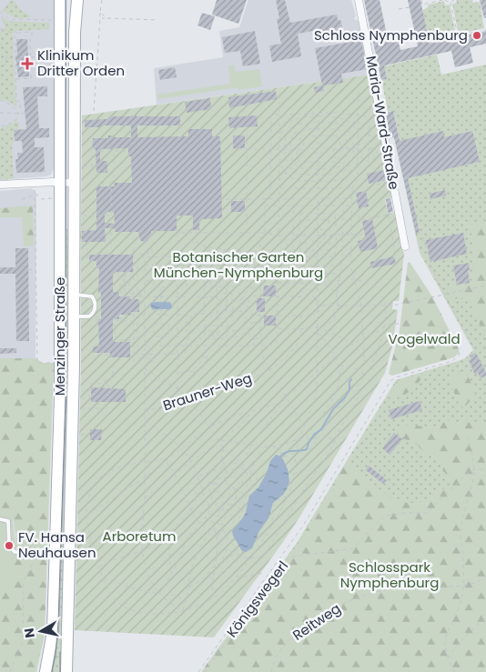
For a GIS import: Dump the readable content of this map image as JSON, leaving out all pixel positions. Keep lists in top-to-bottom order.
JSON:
{
  "streets": {
    "main road": ["Menzinger Straße"],
    "street": ["Maria-Ward-Straße"],
    "path": ["Brauner-Weg", "Königswegerl", "Reitweg"]
  },
  "parks": [
    "Botanischer Garten München-Nymphenburg",
    "Vogelwald",
    "Arboretum",
    "Schlosspark Nymphenburg"
  ],
  "places": {
    "other": ["Schloss Nymphenburg", "FV. Hansa Neuhausen"],
    "health": ["Klinikum Dritter Orden"]
  },
  "north": "left"
}
